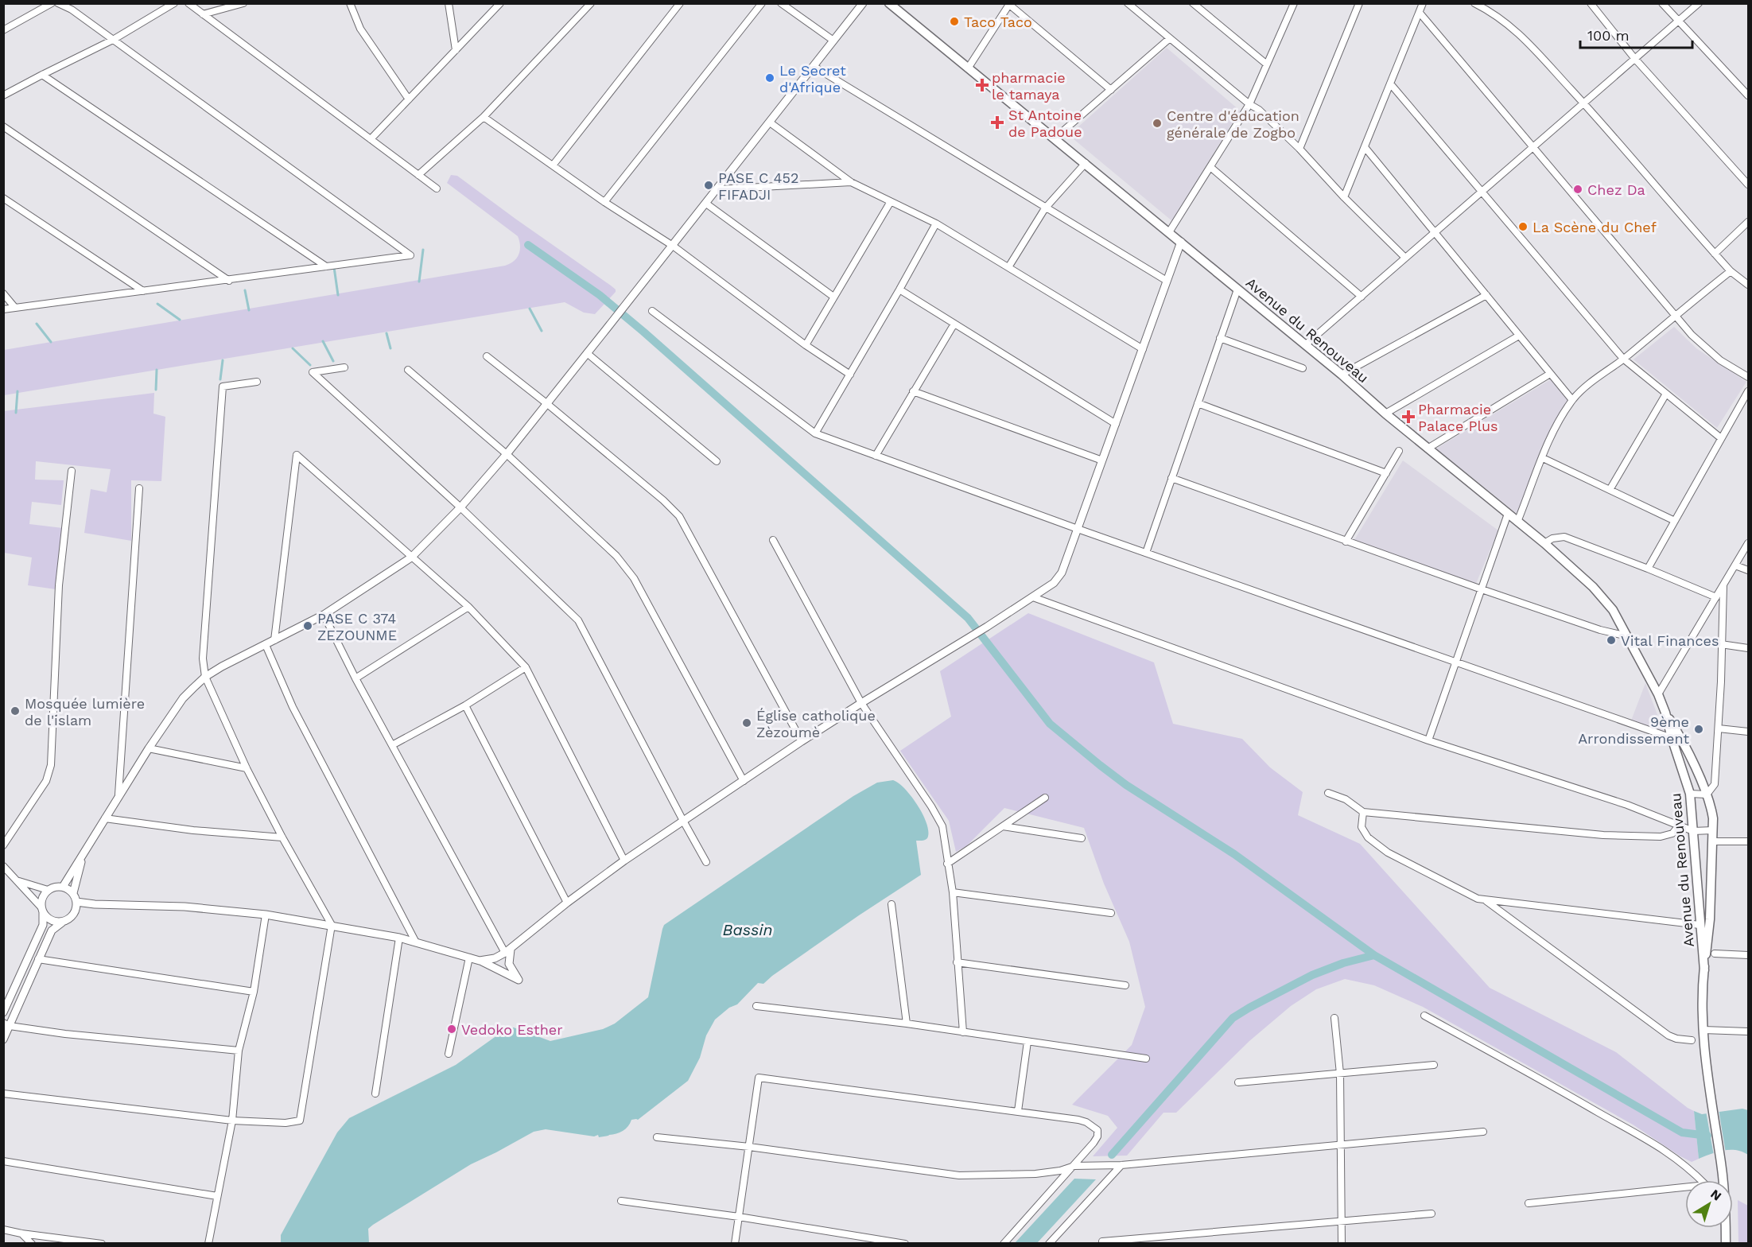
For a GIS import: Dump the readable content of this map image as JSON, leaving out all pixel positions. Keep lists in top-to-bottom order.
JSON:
{
  "streets": {
    "main road": ["Avenue du Renouveau"]
  },
  "water": ["Bassin"],
  "places": {
    "other": [
      "Taco Taco",
      "Le Secret d'Afrique",
      "Centre d'éducation générale de Zogbo",
      "PASE C 452 FIFADJI",
      "Chez Da",
      "La Scène du Chef",
      "PASE C 374 ZEZOUNME",
      "Vital Finances",
      "Mosquée lumière de l'islam",
      "Église catholique Zèzoumè",
      "9ème Arrondissement",
      "Vedoko Esther"
    ],
    "health": ["pharmacie le tamaya", "St Antoine de Padoue", "Pharmacie Palace Plus"]
  },
  "scale_bar": "100 m",
  "north": "top right"
}
